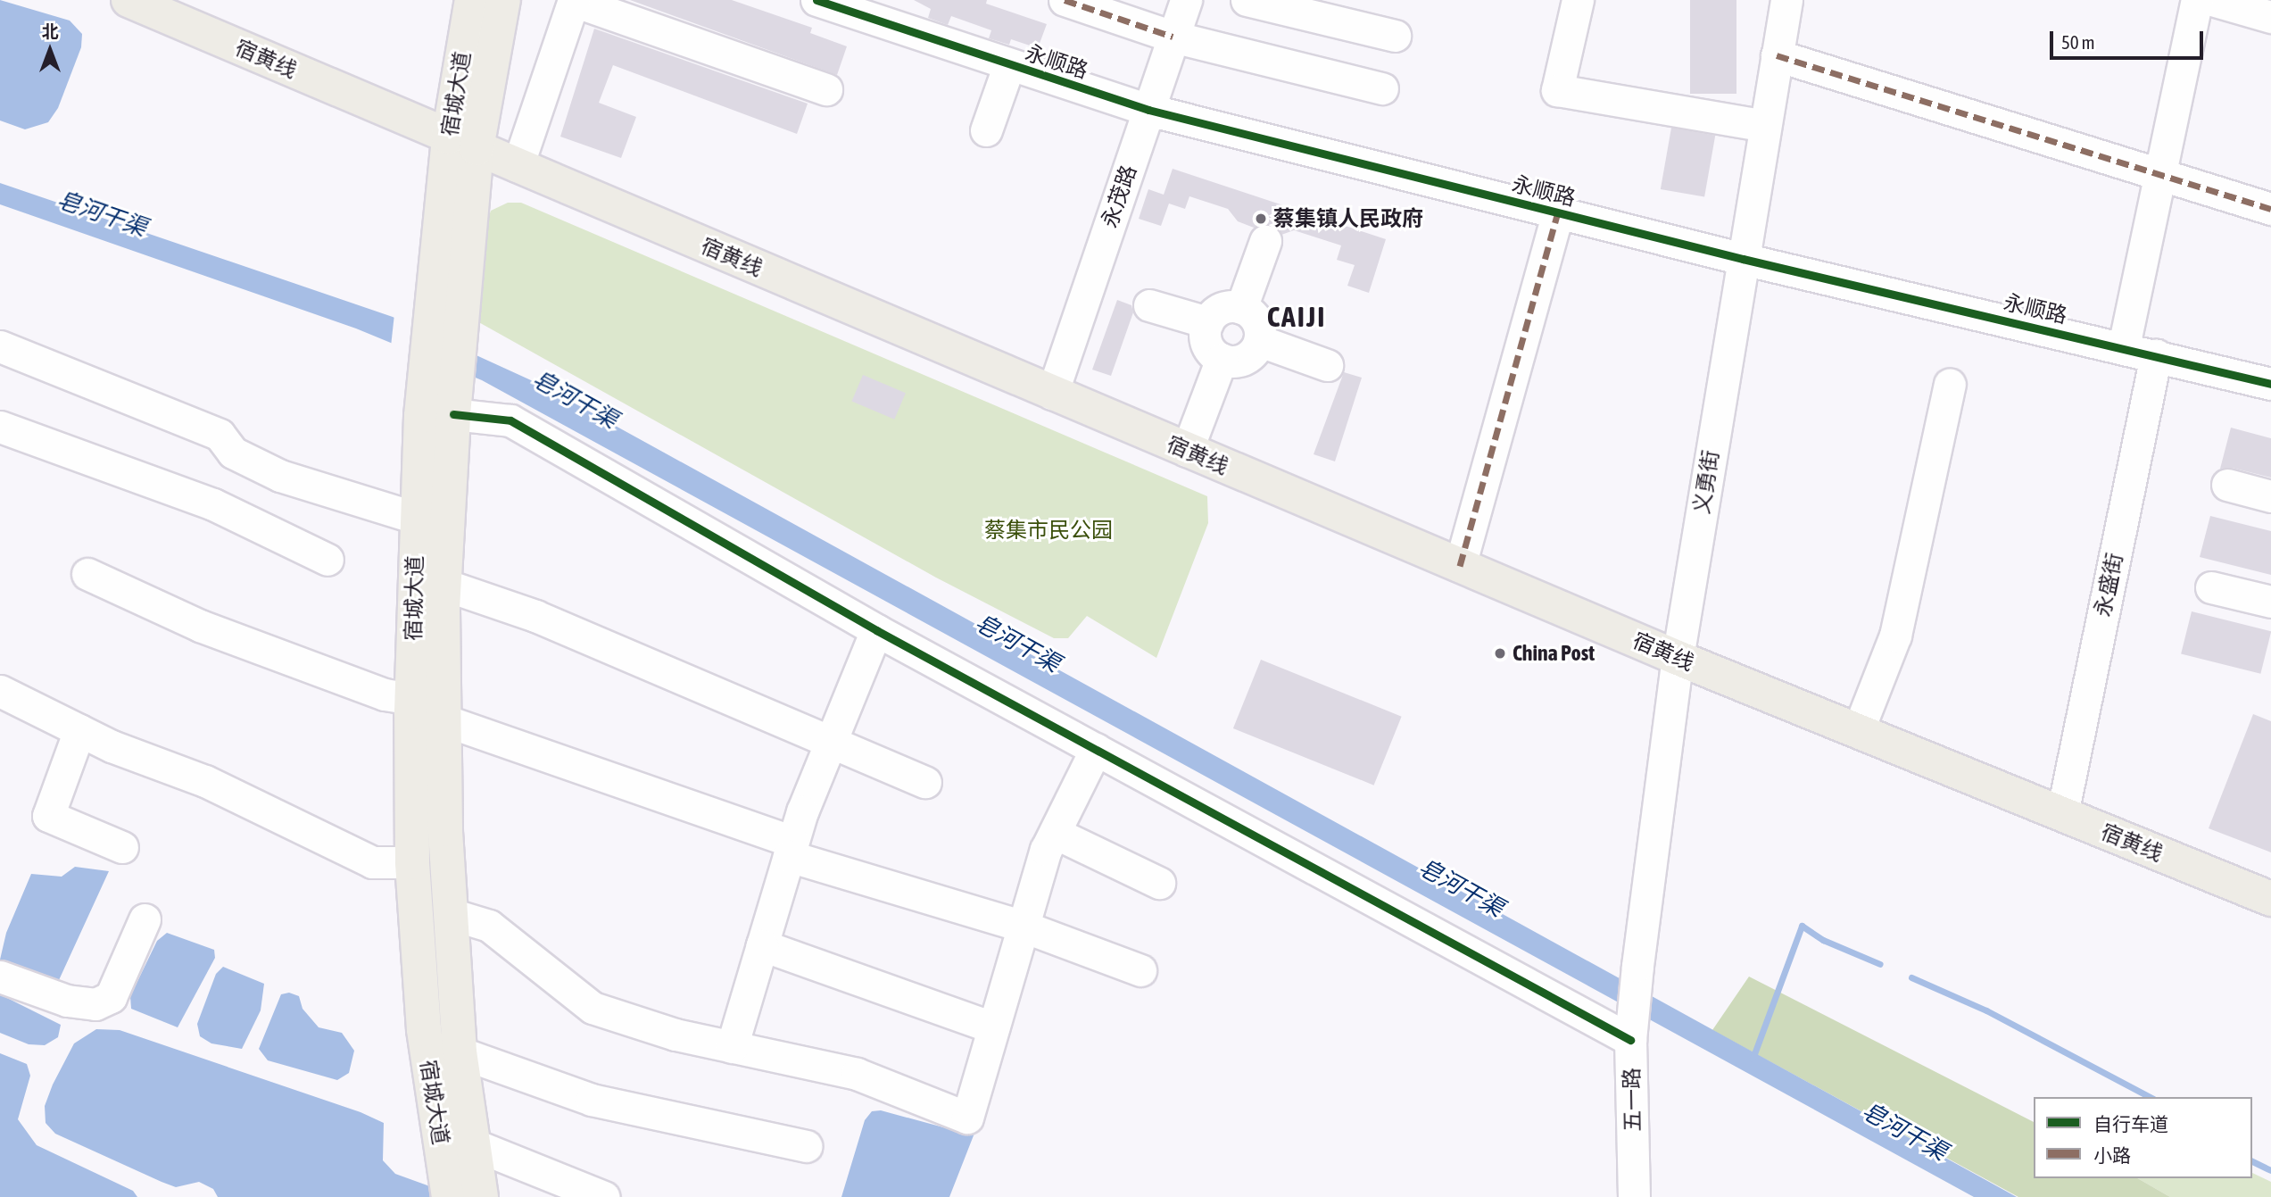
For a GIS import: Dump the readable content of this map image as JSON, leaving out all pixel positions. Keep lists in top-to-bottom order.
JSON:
{
  "streets": {
    "main road": ["宿黄线", "宿城大道"],
    "street": [
      "永顺路",
      "永茂路",
      "义勇街",
      "永盛街",
      "五一路"
    ]
  },
  "crossings": [
    ["宿黄线", "宿城大道"],
    ["宿黄线", "永茂路"],
    ["宿黄线", "义勇街"],
    ["宿黄线", "永盛街"],
    ["永顺路", "永茂路"],
    ["永顺路", "义勇街"],
    ["永顺路", "永盛街"],
    ["义勇街", "五一路"]
  ],
  "districts": ["CAIJI"],
  "water": ["皂河干渠"],
  "parks": ["蔡集市民公园"],
  "places": ["蔡集镇人民政府", "China Post"],
  "legend": ["自行车道", "小路"],
  "scale_bar": "50 m",
  "north": "top"
}
